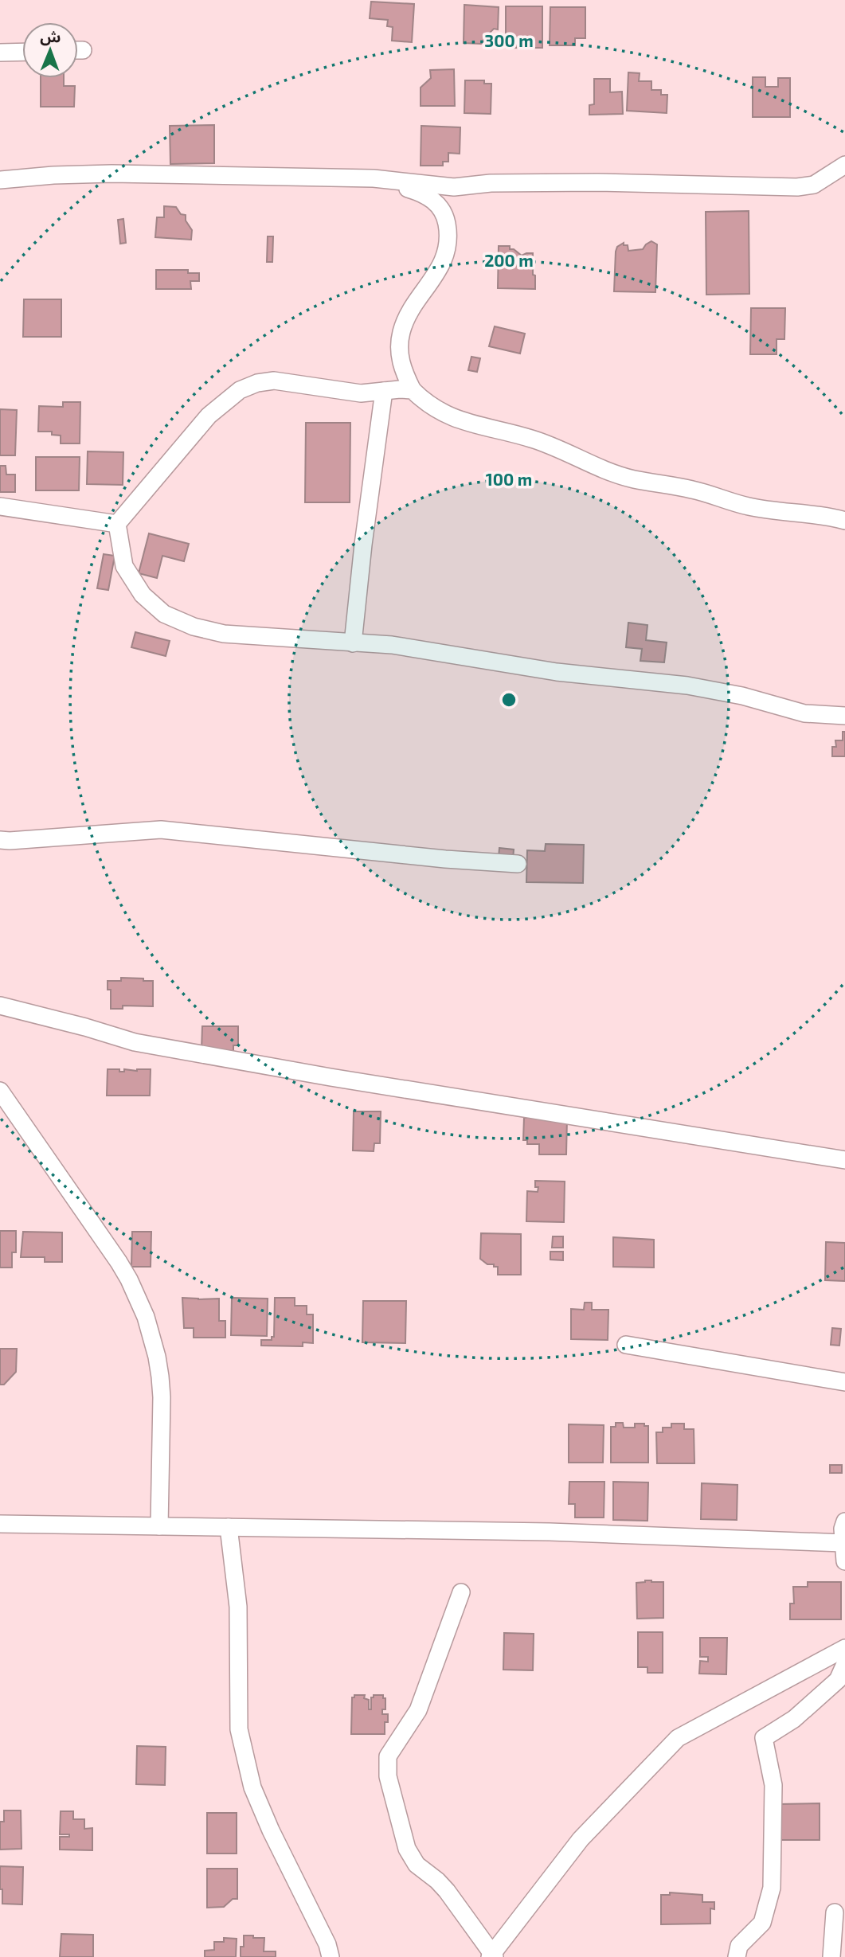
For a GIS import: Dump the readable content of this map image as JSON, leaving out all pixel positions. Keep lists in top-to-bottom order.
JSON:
{
  "north": "top",
  "rings": ["300 m", "200 m", "100 m"]
}
